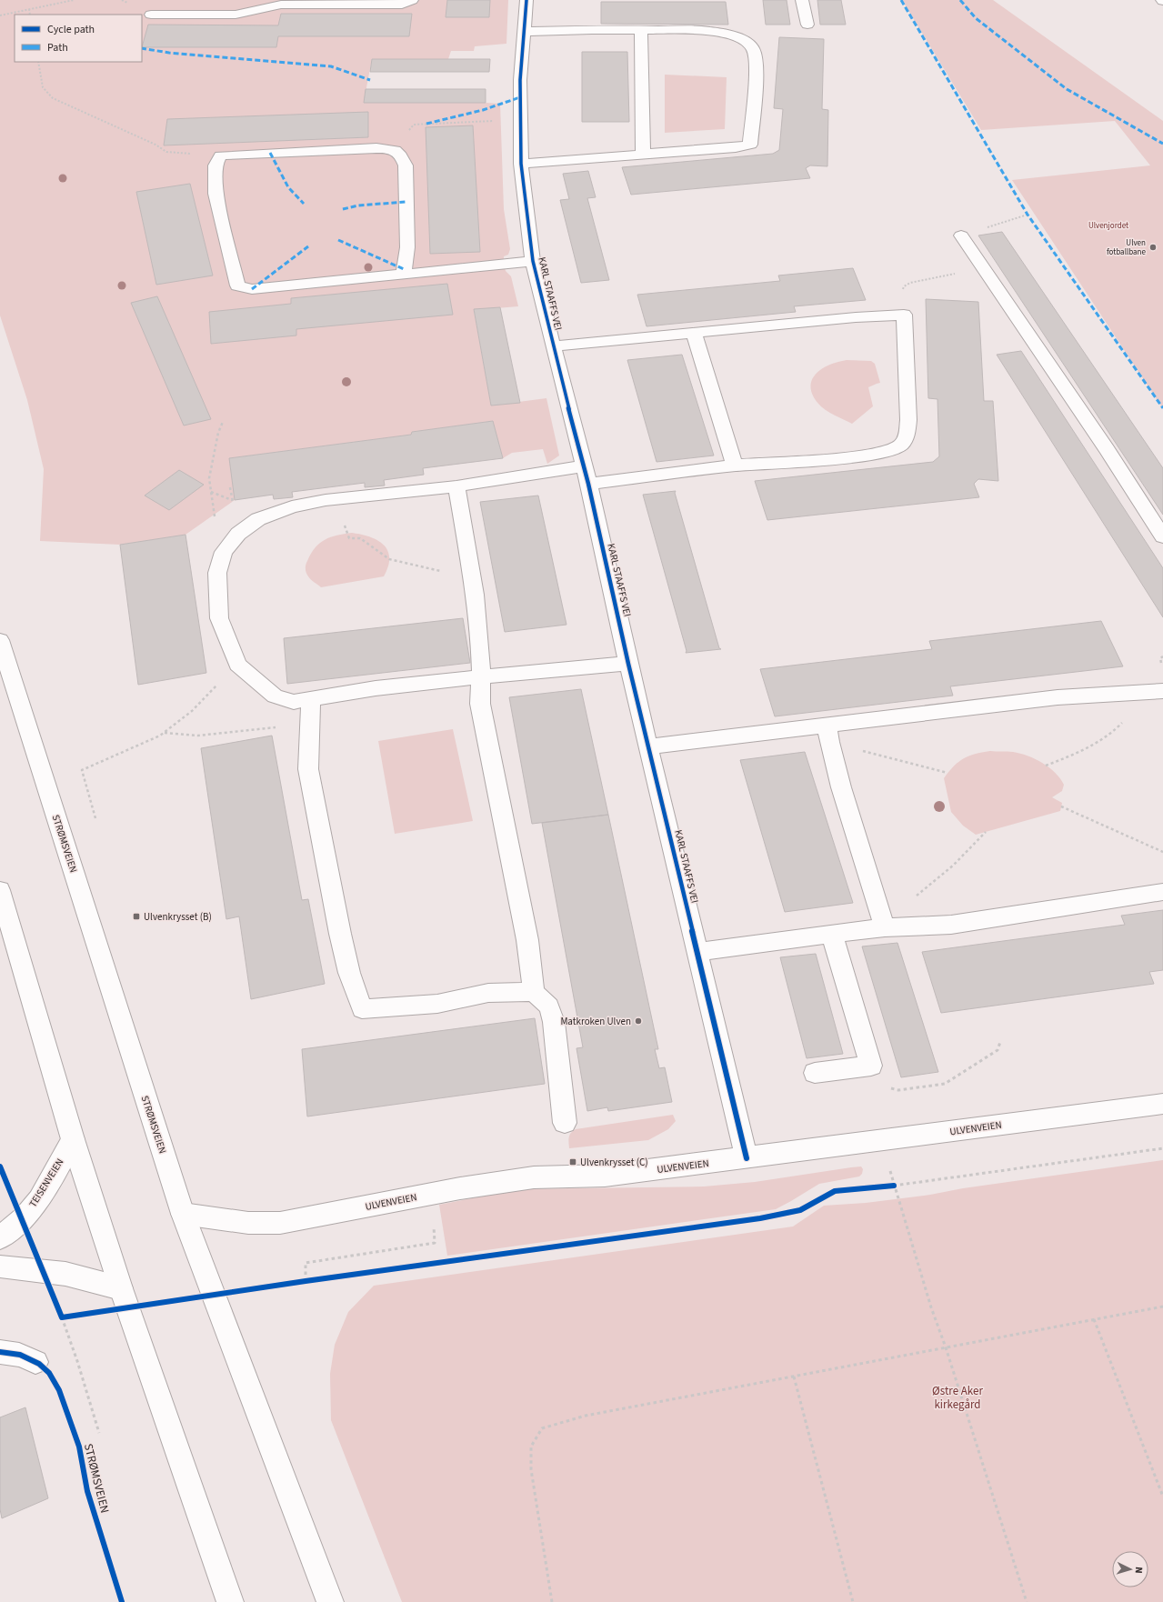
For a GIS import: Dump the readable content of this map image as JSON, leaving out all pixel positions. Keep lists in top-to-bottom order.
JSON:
{
  "streets": {
    "main road": [
      "KARL STAAFFS VEI",
      "STRØMSVEIEN",
      "ULVENVEIEN",
      "TEISENVEIEN"
    ]
  },
  "crossings": [
    ["KARL STAAFFS VEI", "ULVENVEIEN"],
    ["STRØMSVEIEN", "ULVENVEIEN"]
  ],
  "parks": ["Ulvenjordet", "Østre Aker kirkegård"],
  "places": {
    "other": ["Ulven fotballbane", "Matkroken Ulven"],
    "transit": ["Ulvenkrysset (B)", "Ulvenkrysset (C)"]
  },
  "legend": ["Cycle path", "Path"],
  "north": "right"
}
